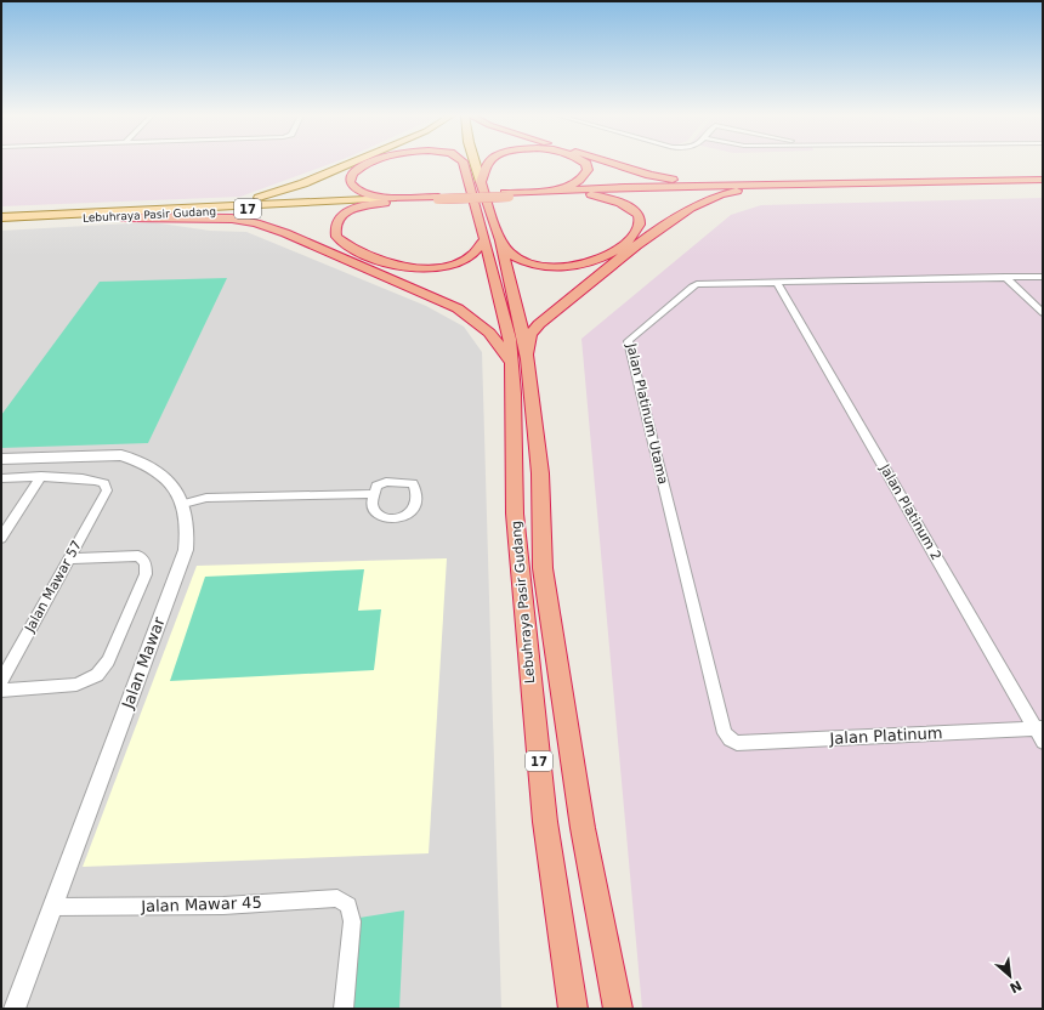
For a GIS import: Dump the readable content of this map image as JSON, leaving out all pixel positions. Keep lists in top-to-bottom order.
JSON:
{
  "streets": {
    "highway": ["17", "Lebuhraya Pasir Gudang"],
    "street": [
      "Jalan Platinum Utama",
      "Jalan Platinum 2",
      "Jalan Mawar 57",
      "Jalan Mawar",
      "Jalan Platinum",
      "Jalan Mawar 45"
    ]
  },
  "crossings": [
    ["17", "Lebuhraya Pasir Gudang"],
    ["Jalan Platinum Utama", "Jalan Platinum 2"],
    ["Jalan Platinum Utama", "Jalan Platinum"],
    ["Jalan Platinum 2", "Jalan Platinum"],
    ["Jalan Mawar", "Jalan Mawar 45"]
  ],
  "north": "bottom right"
}
